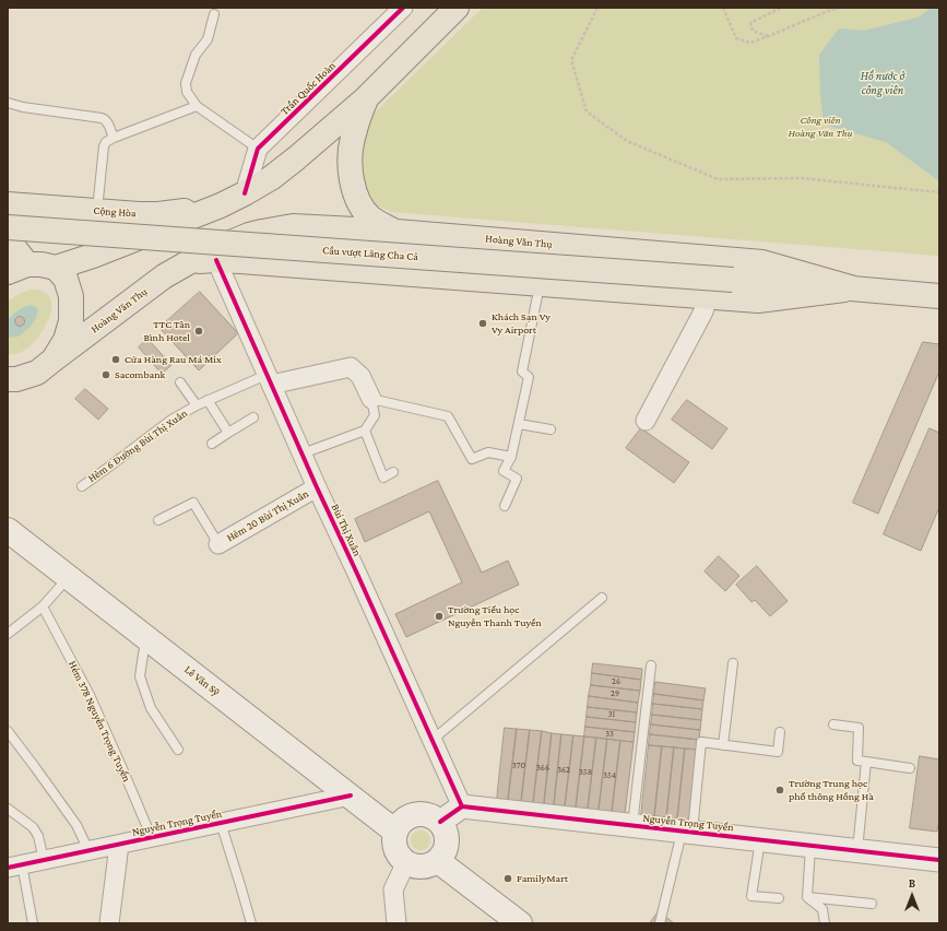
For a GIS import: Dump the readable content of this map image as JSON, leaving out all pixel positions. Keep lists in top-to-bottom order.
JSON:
{
  "streets": {
    "main road": [
      "Cộng Hòa",
      "Hoàng Văn Thụ",
      "Cầu vượt Lăng Cha Cả",
      "Lê Văn Sỹ"
    ],
    "street": [
      "Trần Quốc Hoàn",
      "Hẻm 20 Bùi Thị Xuân",
      "Bùi Thị Xuân",
      "Nguyễn Trọng Tuyển"
    ],
    "lane": ["Hẻm 6 Đường Bùi Thị Xuân", "Hẻm 378 Nguyễn Trọng Tuyển"]
  },
  "crossings": [
    ["Hoàng Văn Thụ", "Cầu vượt Lăng Cha Cả"],
    ["Hoàng Văn Thụ", "Bùi Thị Xuân"],
    ["Hẻm 6 Đường Bùi Thị Xuân", "Bùi Thị Xuân"],
    ["Hẻm 20 Bùi Thị Xuân", "Bùi Thị Xuân"],
    ["Bùi Thị Xuân", "Nguyễn Trọng Tuyển"],
    ["Lê Văn Sỹ", "Nguyễn Trọng Tuyển"],
    ["Hẻm 378 Nguyễn Trọng Tuyển", "Nguyễn Trọng Tuyển"]
  ],
  "water": ["Hồ nước ở công viên"],
  "parks": ["Công viên Hoàng Văn Thụ"],
  "places": [
    "Khách Sạn Vy Vy Airport",
    "TTC Tân Bình Hotel",
    "Cửa Hàng Rau Má Mix",
    "Sacombank",
    "Trường Tiểu học Nguyễn Thanh Tuyền",
    "Trường Trung học phổ thông Hồng Hà",
    "FamilyMart"
  ],
  "house_numbers": [
    "26",
    "29",
    "31",
    "33",
    "370",
    "366",
    "362",
    "358",
    "354"
  ],
  "north": "top"
}
